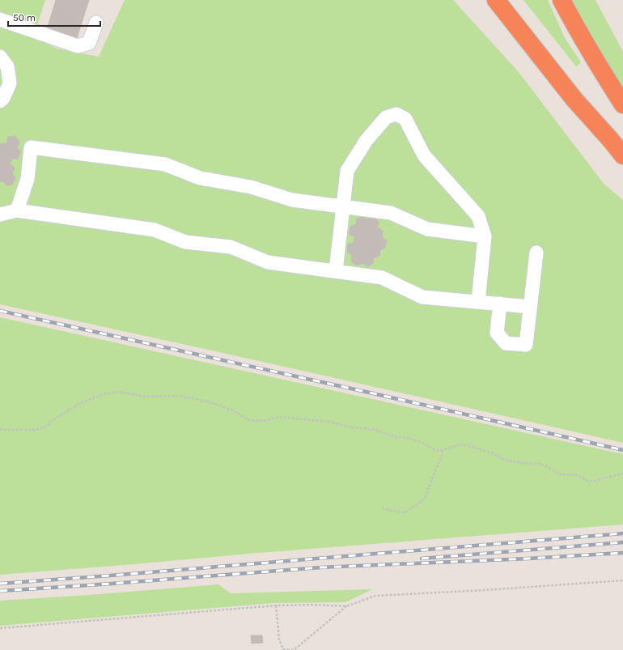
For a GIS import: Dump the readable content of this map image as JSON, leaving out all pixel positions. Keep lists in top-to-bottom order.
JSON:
{
  "scale_bar": "50 m"
}
